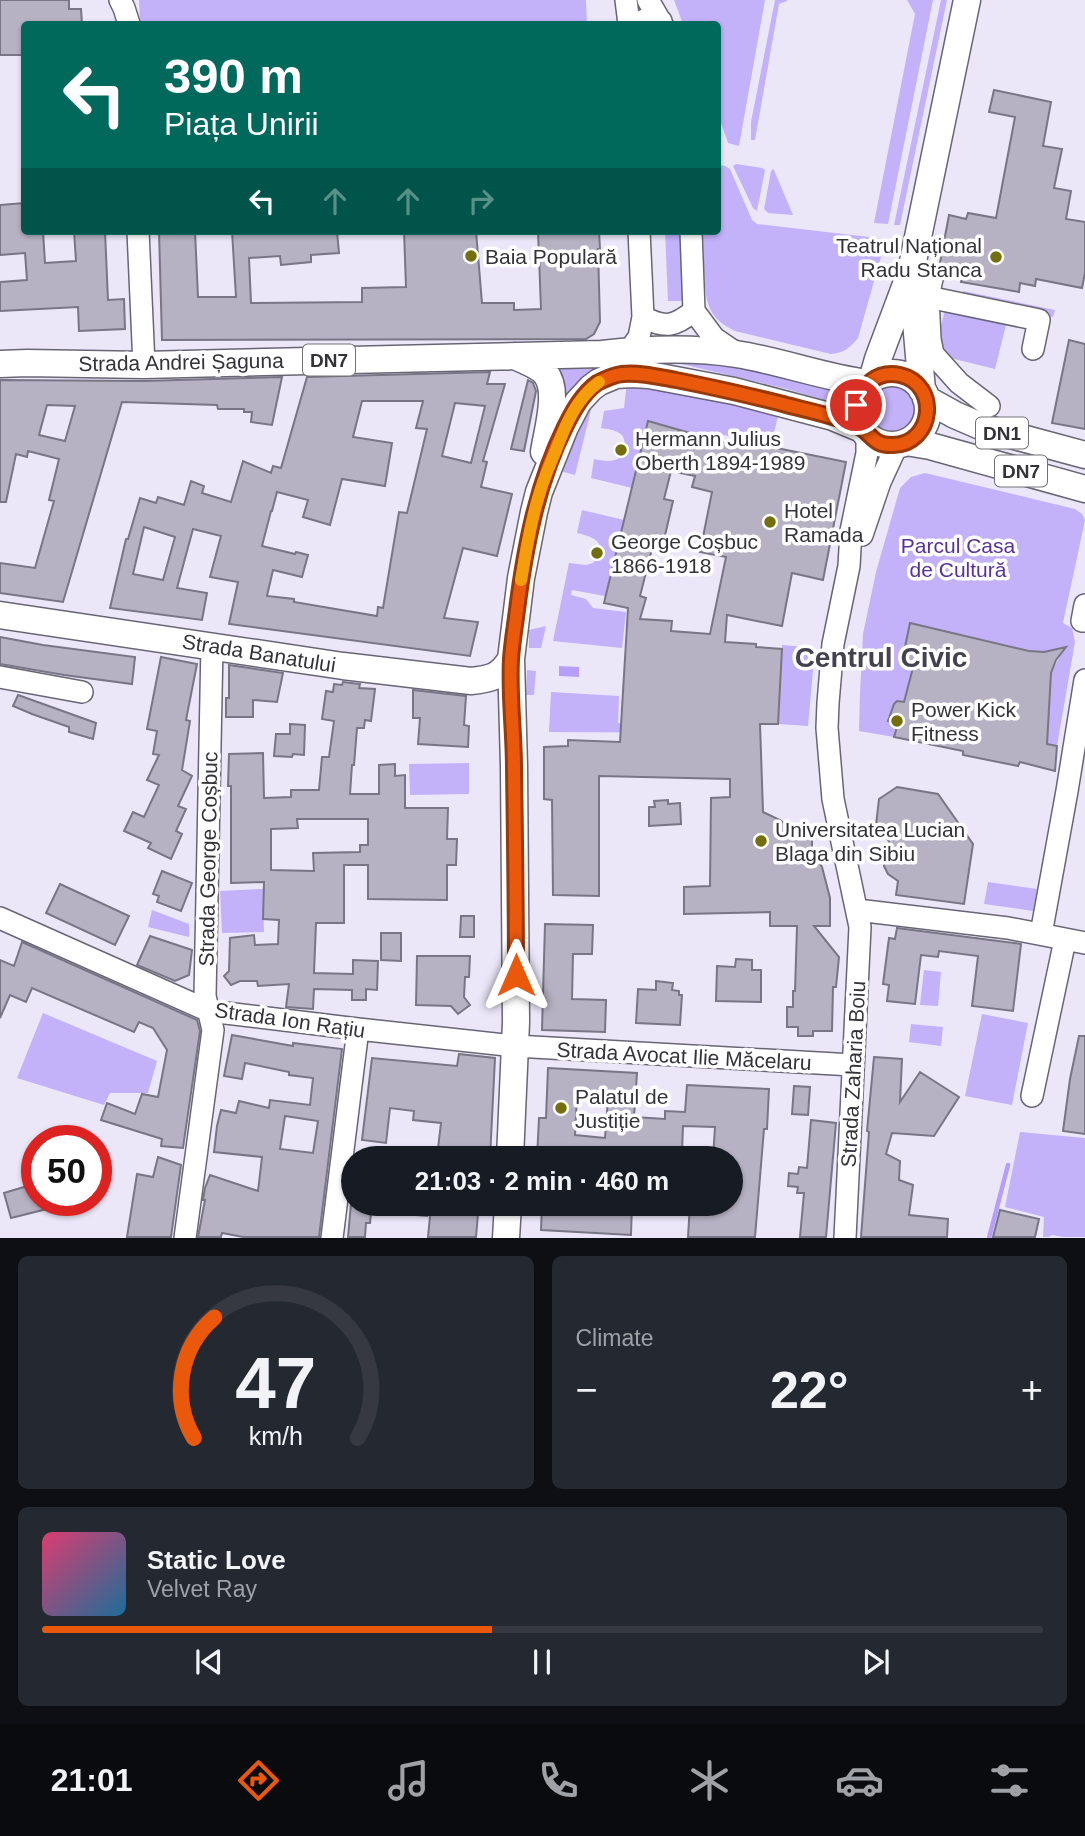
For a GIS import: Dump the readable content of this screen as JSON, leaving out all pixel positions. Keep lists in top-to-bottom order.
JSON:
{
  "streets": {
    "main road": [
      "DN7",
      "Strada Andrei Șaguna",
      "DN1",
      "Strada Banatului"
    ],
    "street": [
      "Strada George Coșbuc",
      "Strada Ion Rațiu",
      "Strada Avocat Ilie Măcelaru",
      "Strada Zaharia Boiu"
    ]
  },
  "crossings": [
    ["DN7", "Strada Andrei Șaguna"],
    ["DN7", "DN1"],
    ["DN7", "Strada Banatului"],
    ["Strada Banatului", "Strada George Coșbuc"],
    ["Strada George Coșbuc", "Strada Ion Rațiu"],
    ["Strada Ion Rațiu", "Strada Avocat Ilie Măcelaru"],
    ["Strada Avocat Ilie Măcelaru", "Strada Zaharia Boiu"]
  ],
  "districts": ["Centrul Civic"],
  "parks": ["Parcul Casa de Cultură"],
  "places": [
    "Baia Populară",
    "Teatrul Național Radu Stanca",
    "Hermann Julius Oberth 1894-1989",
    "Hotel Ramada",
    "George Coșbuc 1866-1918",
    "Power Kick Fitness",
    "Universitatea Lucian Blaga din Sibiu",
    "Palatul de Justiție"
  ],
  "page": {
    "turn": ["390 m", "Piața Unirii"],
    "limit": "50",
    "trip": "21:03 · 2 min · 460 m",
    "tile": "Climate",
    "heat": ["−", "22°", "+"],
    "song": ["Static Love", "Velvet Ray"],
    "tabs": "21:01",
    "gauge": ["47", "km/h"]
  }
}
